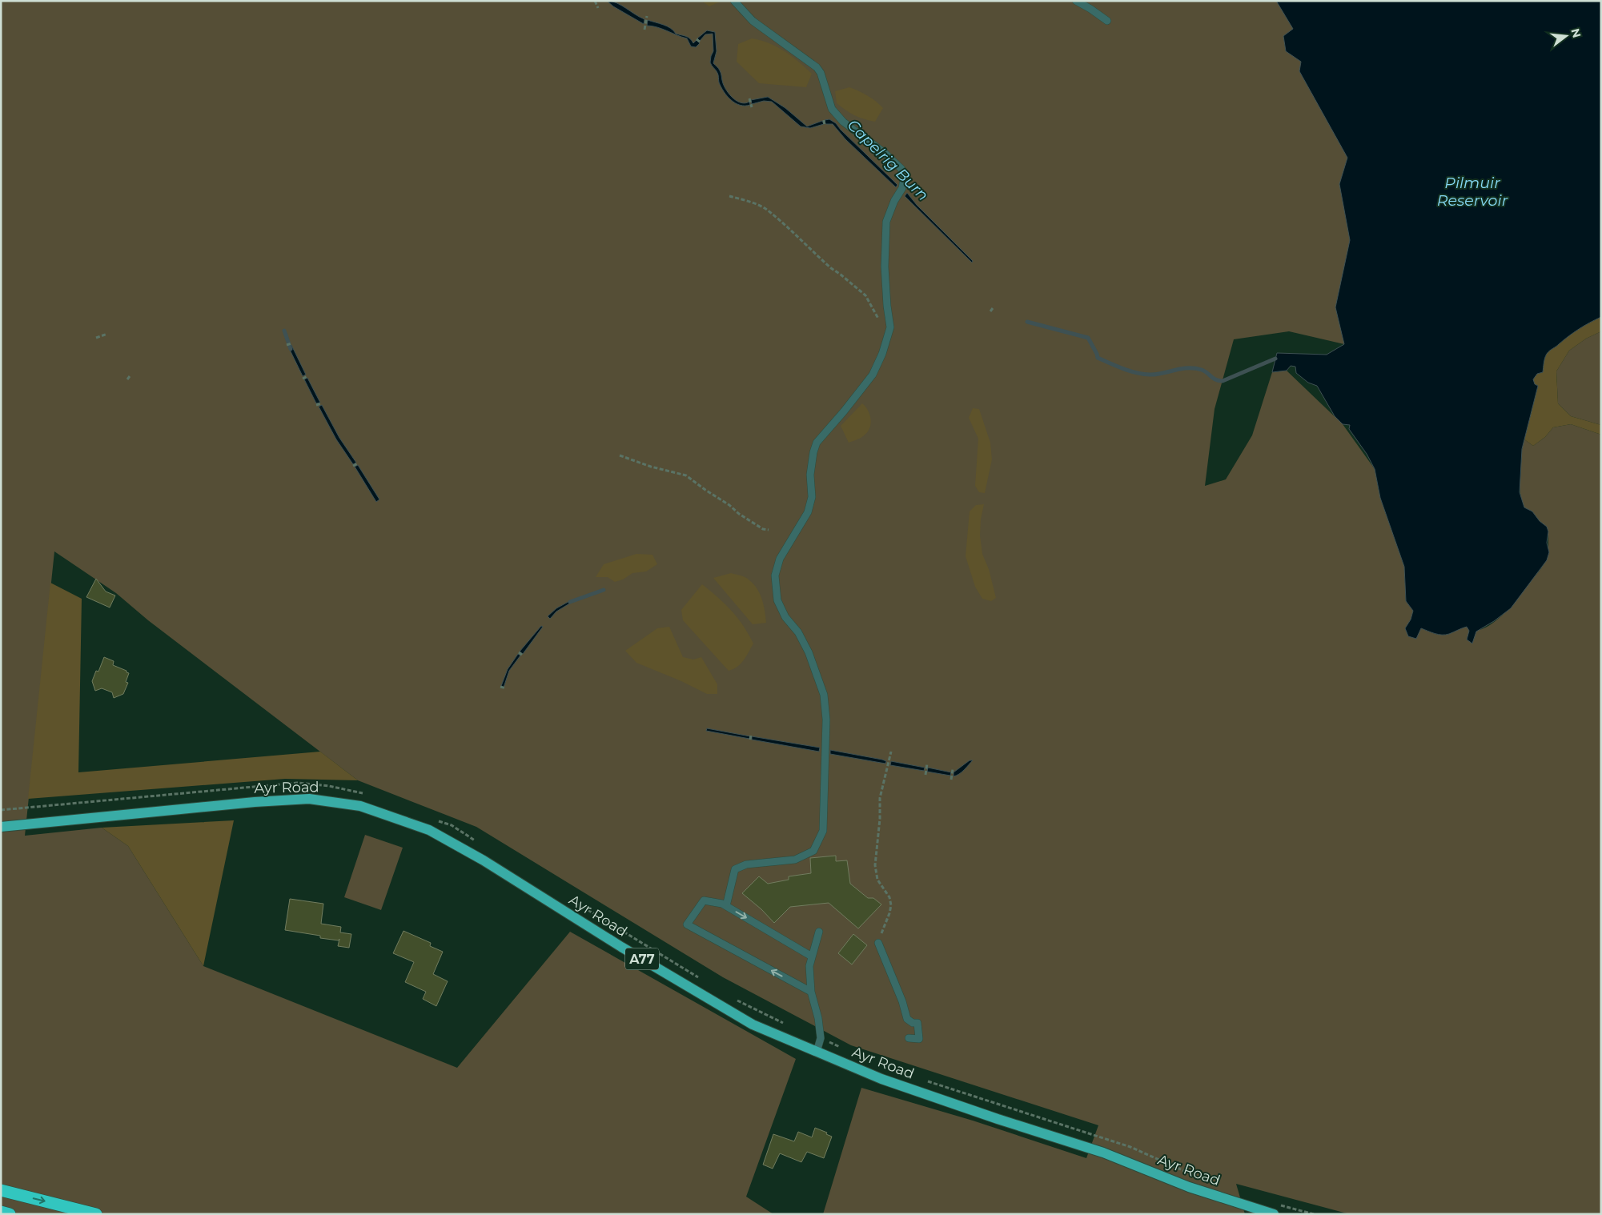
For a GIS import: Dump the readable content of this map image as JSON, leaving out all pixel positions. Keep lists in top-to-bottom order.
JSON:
{
  "streets": {
    "main road": ["Ayr Road", "A77"]
  },
  "water": ["Capelrig Burn", "Pilmuir Reservoir"],
  "north": "right"
}
